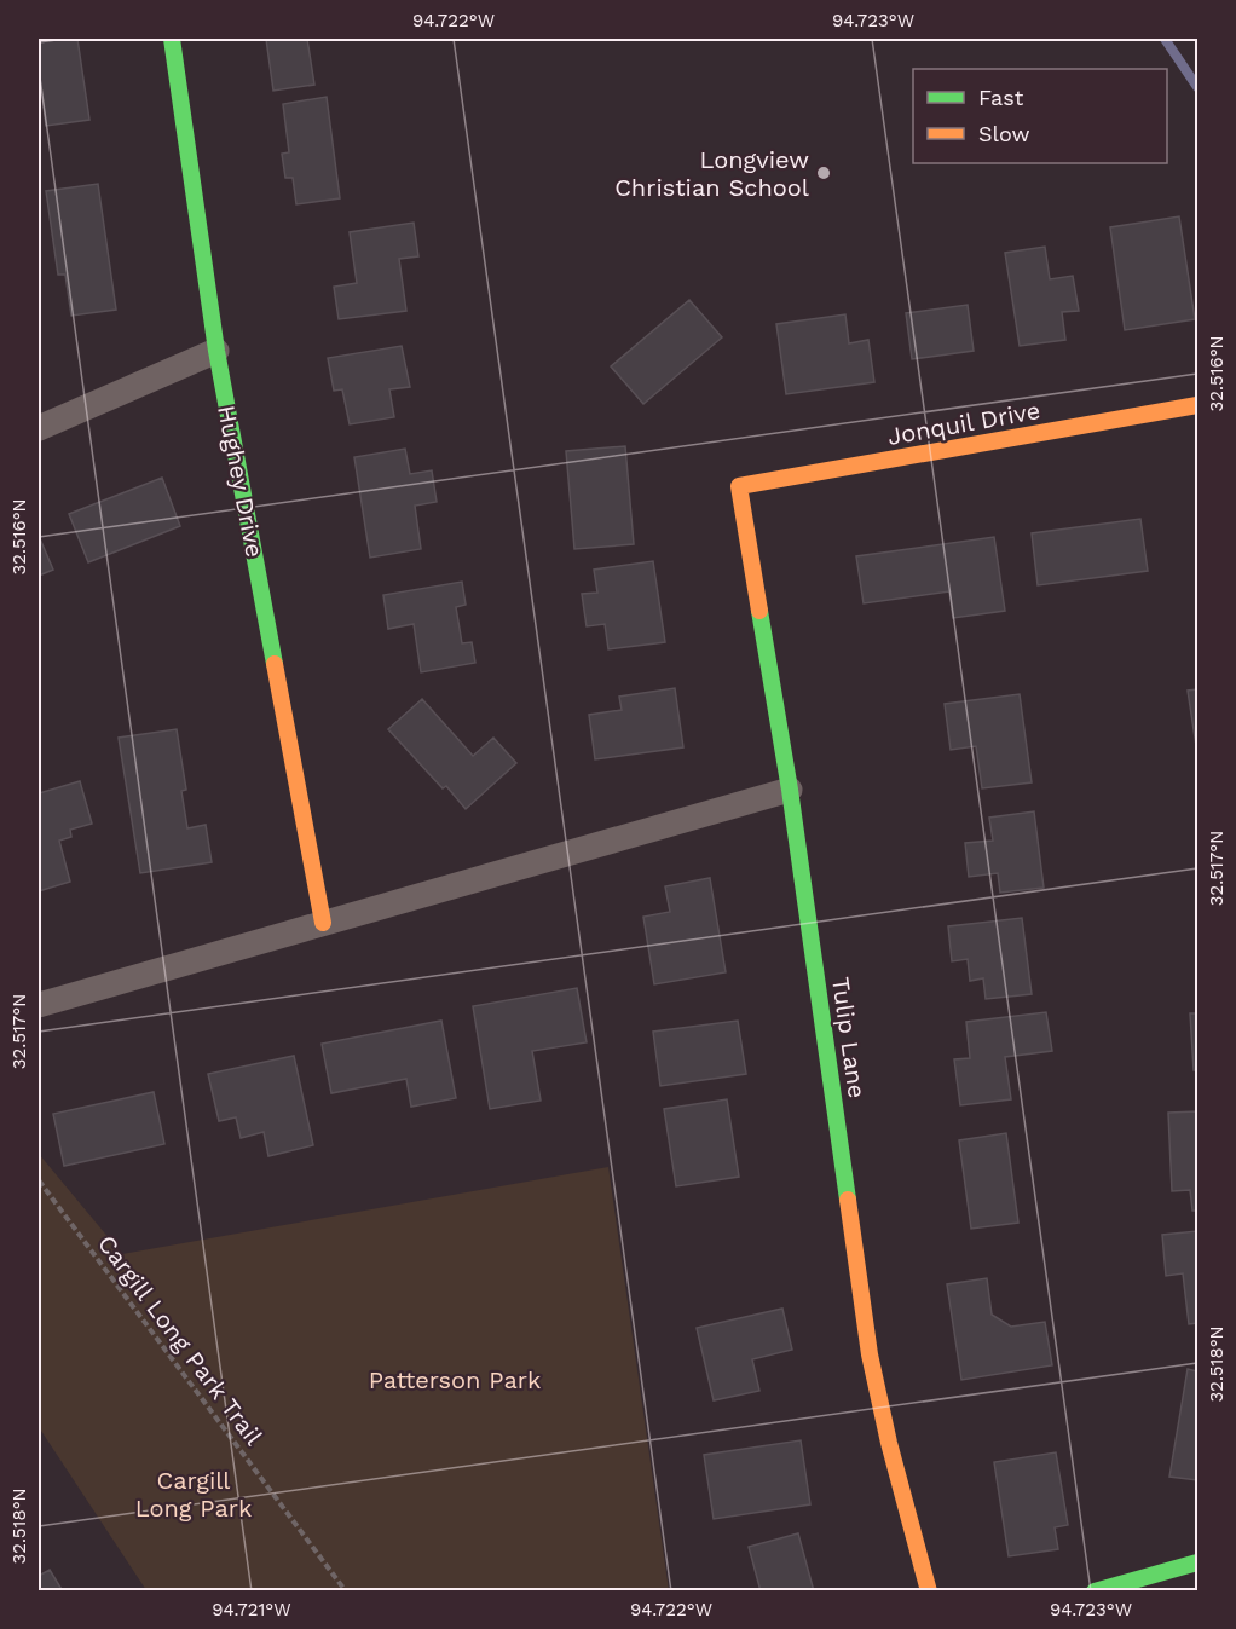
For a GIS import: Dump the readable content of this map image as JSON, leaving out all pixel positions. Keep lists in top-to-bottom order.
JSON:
{
  "streets": {
    "street": ["Jonquil Drive", "Hughey Drive", "Tulip Lane"],
    "path": ["Cargill Long Park Trail"]
  },
  "crossings": [
    ["Jonquil Drive", "Tulip Lane"]
  ],
  "parks": ["Patterson Park", "Cargill Long Park"],
  "places": ["Longview Christian School"],
  "legend": ["Fast", "Slow"],
  "coordinates": [
    "94.722°W",
    "94.723°W",
    "32.516°N",
    "32.517°N",
    "32.518°N",
    "94.721°W"
  ]
}
